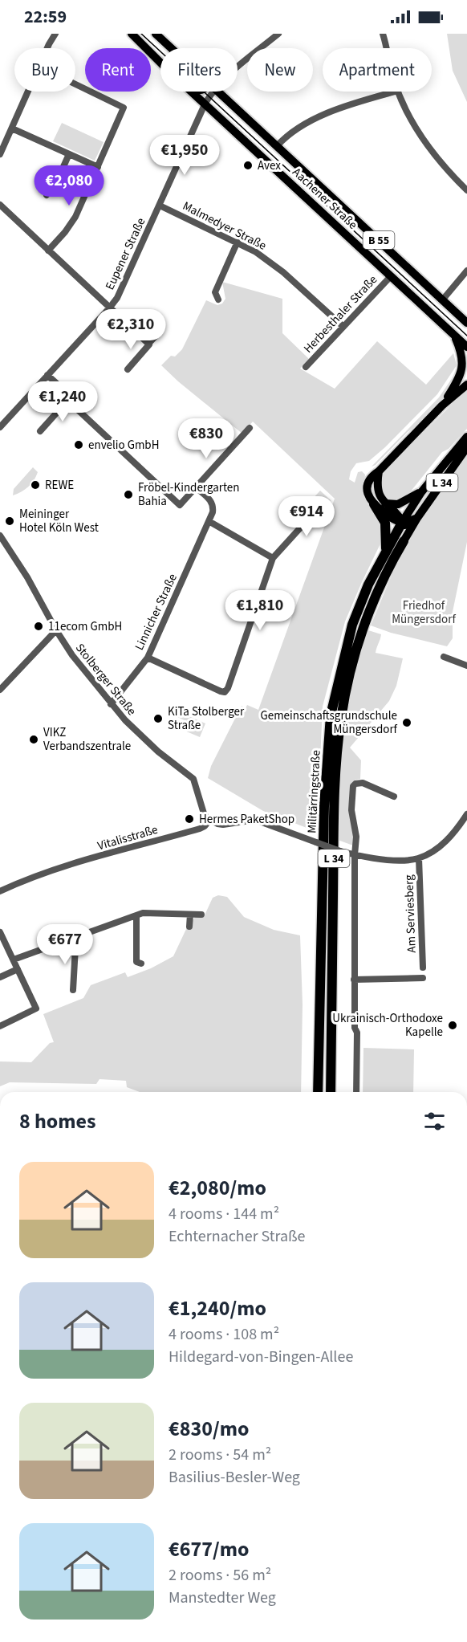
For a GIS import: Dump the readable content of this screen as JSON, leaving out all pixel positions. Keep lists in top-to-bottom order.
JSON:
{
  "streets": {
    "highway": ["L 34", "Militärringstraße"],
    "main road": ["Aachener Straße", "B 55"],
    "street": [
      "Malmedyer Straße",
      "Eupener Straße",
      "Herbesthaler Straße",
      "Linnicher Straße",
      "Stolberger Straße",
      "Vitalisstraße",
      "Am Serviesberg"
    ]
  },
  "crossings": [
    ["Aachener Straße", "Eupener Straße"],
    ["Aachener Straße", "Herbesthaler Straße"],
    ["Malmedyer Straße", "Eupener Straße"],
    ["Malmedyer Straße", "Herbesthaler Straße"],
    ["Linnicher Straße", "Stolberger Straße"],
    ["Stolberger Straße", "Vitalisstraße"]
  ],
  "parks": ["Friedhof Müngersdorf"],
  "places": [
    "Avex",
    "envelio GmbH",
    "REWE",
    "Fröbel-Kindergarten Bahia",
    "Meininger Hotel Köln West",
    "11ecom GmbH",
    "KiTa Stolberger Straße",
    "Gemeinschaftsgrundschule Müngersdorf",
    "VIKZ Verbandszentrale",
    "Hermes PaketShop",
    "Ukrainisch-Orthodoxe Kapelle"
  ],
  "page": {
    "status": "22:59",
    "chip": [
      "Buy",
      "Rent",
      "Filters",
      "New",
      "Apartment"
    ],
    "price": [
      "€1,950",
      "€2,080",
      "€2,310",
      "€1,240",
      "€830",
      "€914",
      "€1,810",
      "€677"
    ],
    "heading": "8 homes",
    "list": [
      {
        "name": "€2,080/mo",
        "note": "4 rooms · 144 m² · Echternacher Straße"
      },
      {
        "name": "€1,240/mo",
        "note": "4 rooms · 108 m² · Hildegard-von-Bingen-Allee"
      },
      {
        "name": "€830/mo",
        "note": "2 rooms · 54 m² · Basilius-Besler-Weg"
      },
      {
        "name": "€677/mo",
        "note": "2 rooms · 56 m² · Manstedter Weg"
      }
    ]
  }
}
